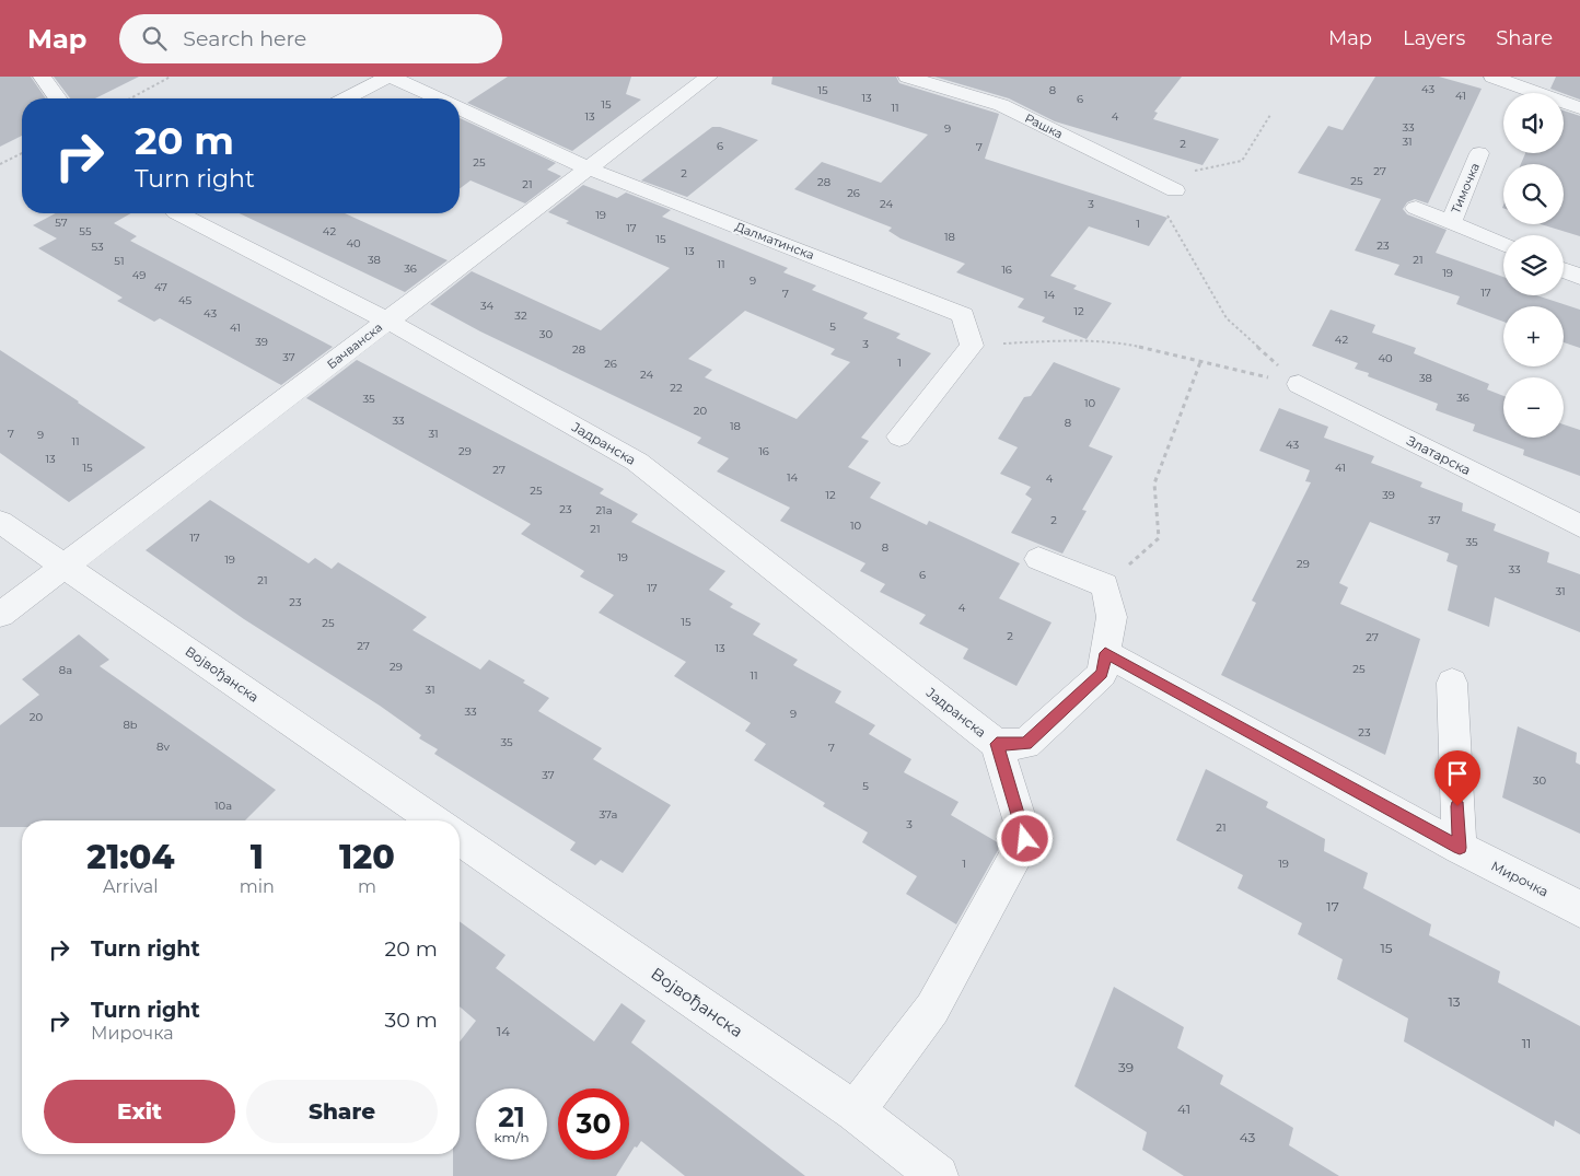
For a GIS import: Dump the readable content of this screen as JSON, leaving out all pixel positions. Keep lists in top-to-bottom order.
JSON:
{
  "streets": {
    "street": [
      "Рашка",
      "Тимочка",
      "Далматинска",
      "Бачванска",
      "Јадранска",
      "Златарска",
      "Војвођанска",
      "Мирочка"
    ]
  },
  "crossings": [
    ["Далматинска", "Бачванска"],
    ["Бачванска", "Јадранска"],
    ["Бачванска", "Војвођанска"]
  ],
  "house_numbers": [
    "43",
    "15",
    "8",
    "41",
    "13",
    "6",
    "15",
    "11",
    "13",
    "4",
    "33",
    "9",
    "31",
    "2",
    "6",
    "7",
    "25",
    "27",
    "2",
    "25",
    "28",
    "21",
    "26",
    "24",
    "3",
    "19",
    "57",
    "1",
    "17",
    "55",
    "42",
    "18",
    "15",
    "40",
    "23",
    "53",
    "13",
    "38",
    "21",
    "51",
    "11",
    "36",
    "16",
    "19",
    "49",
    "9",
    "47",
    "17",
    "7",
    "14",
    "45",
    "34",
    "12",
    "43",
    "32",
    "5",
    "41",
    "30",
    "42",
    "39",
    "3",
    "28",
    "37",
    "40",
    "1",
    "26",
    "24",
    "38",
    "22",
    "36",
    "35",
    "10",
    "20",
    "33",
    "8",
    "18",
    "7",
    "31",
    "9",
    "11",
    "43",
    "29",
    "16",
    "13",
    "15",
    "41",
    "27",
    "14",
    "4",
    "25",
    "12",
    "39",
    "23",
    "21a",
    "2",
    "37",
    "10",
    "21",
    "17",
    "35",
    "8",
    "19",
    "19",
    "29",
    "33",
    "6",
    "21",
    "17",
    "31",
    "23",
    "4",
    "15",
    "25",
    "2",
    "27",
    "27",
    "13",
    "29",
    "25",
    "8a",
    "11",
    "31",
    "33",
    "9",
    "20",
    "8b",
    "23",
    "35",
    "8v",
    "7",
    "37",
    "30",
    "5",
    "10a",
    "37a",
    "3",
    "21",
    "1",
    "19",
    "17",
    "15",
    "13",
    "14",
    "11",
    "39",
    "41",
    "43"
  ],
  "page": {
    "header": "Map",
    "search": "Search here",
    "nav": ["Map", "Layers", "Share"],
    "map_buttons": ["+", "−"],
    "turn": ["20 m", "Turn right"],
    "eta": [
      "21:04",
      "Arrival",
      "1",
      "min",
      "120",
      "m"
    ],
    "list": [
      {
        "name": "Turn right",
        "value": "20 m"
      },
      {
        "name": "Turn right",
        "note": "Мирочка",
        "value": "30 m"
      }
    ],
    "buttons": ["Exit", "Share"],
    "speed": "21 km/h",
    "limit": "30"
  }
}
